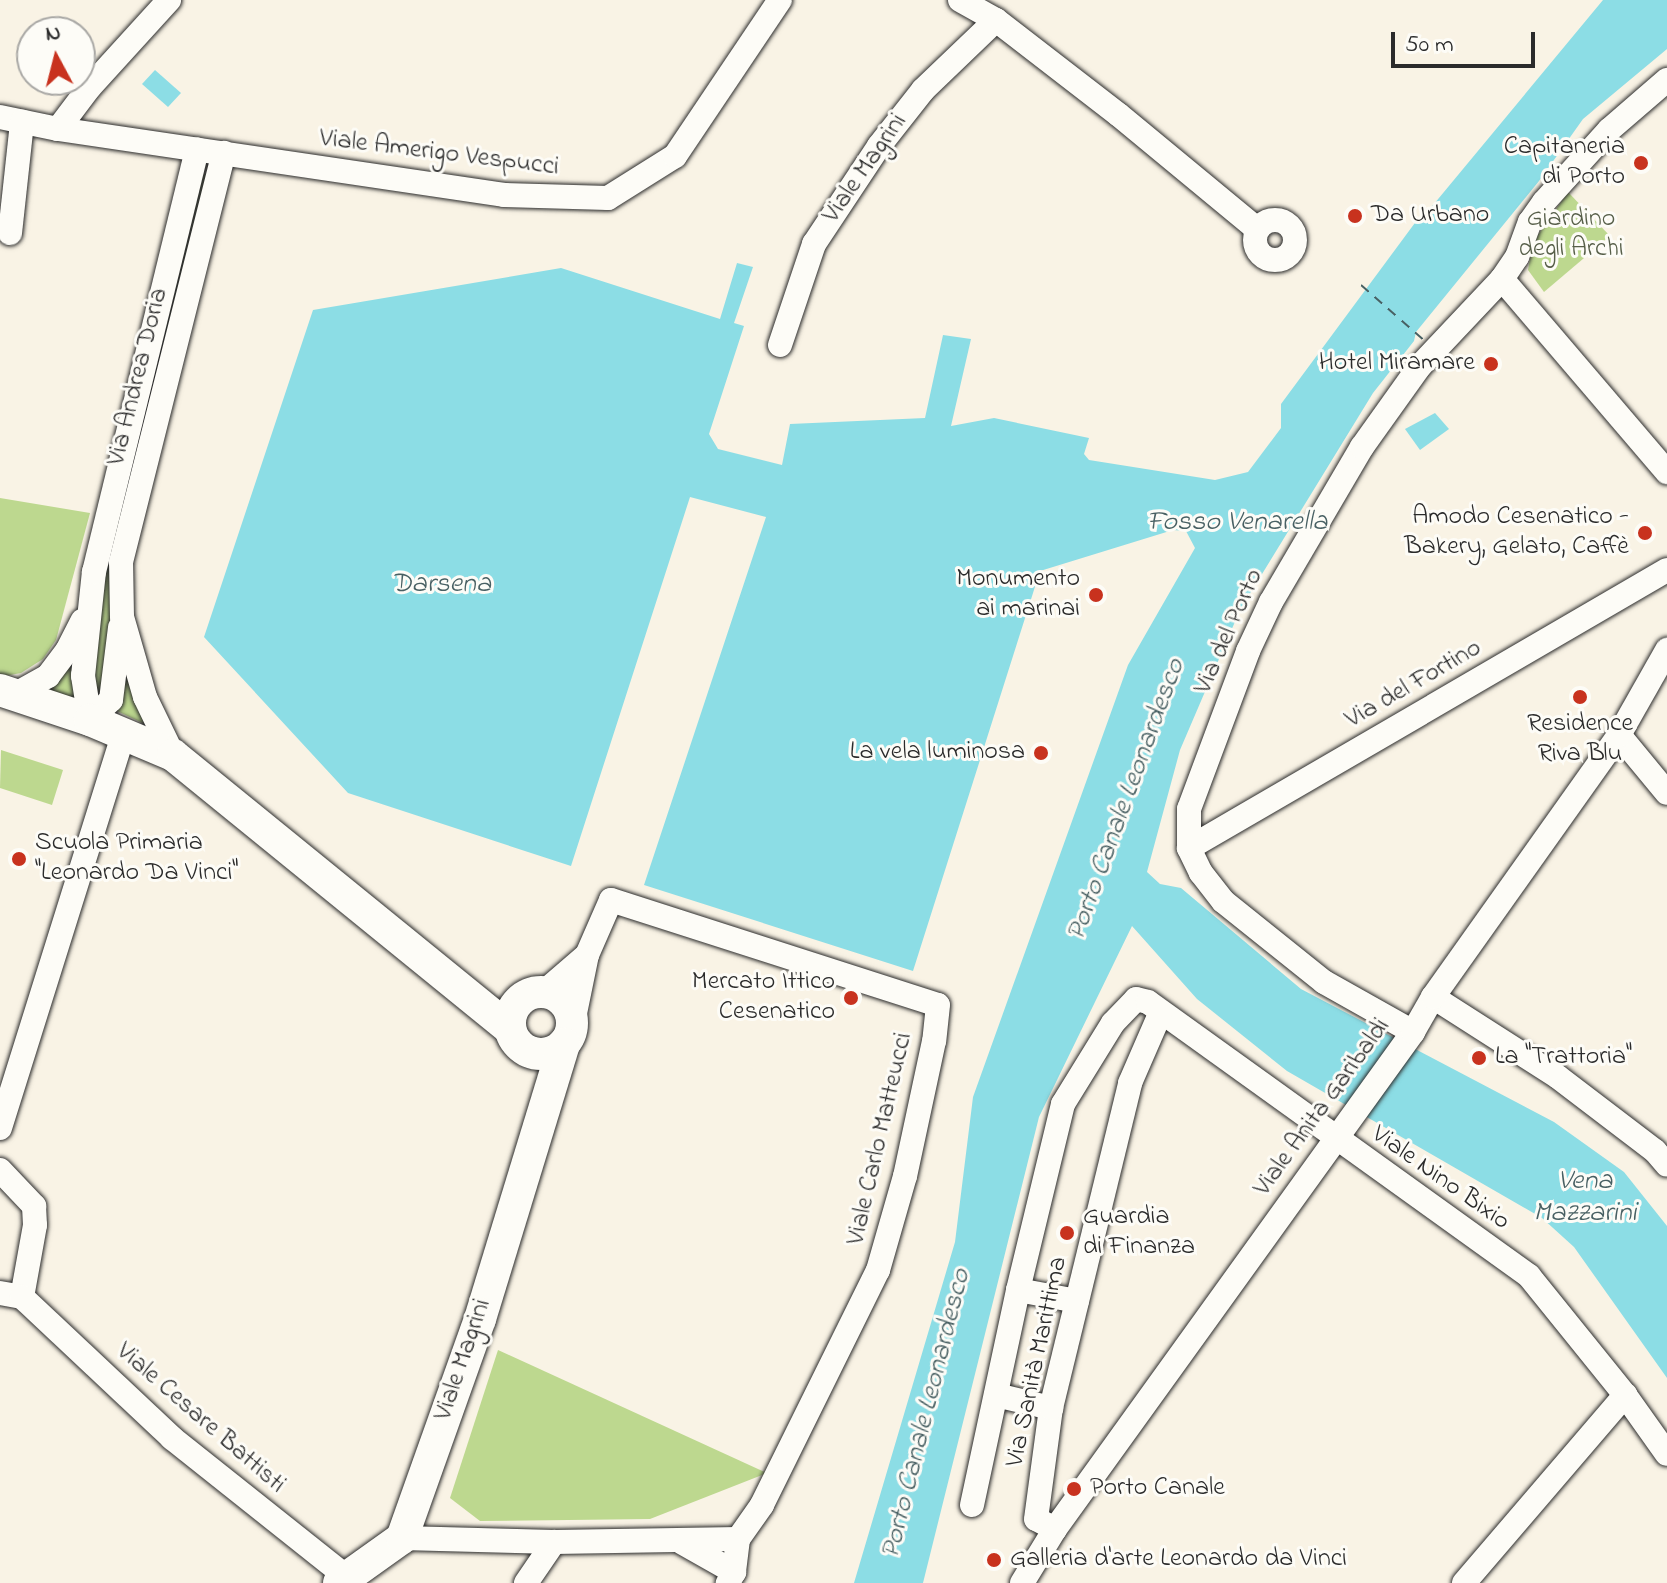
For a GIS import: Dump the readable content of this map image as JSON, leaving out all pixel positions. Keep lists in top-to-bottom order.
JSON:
{
  "streets": {
    "street": [
      "Viale Amerigo Vespucci",
      "Viale Magrini",
      "Via Andrea Doria",
      "Via del Porto",
      "Via del Fortino",
      "Viale Anita Garibaldi",
      "Viale Carlo Matteucci",
      "Viale Nino Bixio",
      "Via Sanità Marittima",
      "Viale Cesare Battisti"
    ]
  },
  "crossings": [
    ["Viale Amerigo Vespucci", "Via Andrea Doria"],
    ["Viale Magrini", "Viale Carlo Matteucci"],
    ["Via del Porto", "Via del Fortino"],
    ["Viale Anita Garibaldi", "Viale Nino Bixio"],
    ["Viale Anita Garibaldi", "Via Sanità Marittima"],
    ["Viale Nino Bixio", "Via Sanità Marittima"]
  ],
  "water": [
    "Fosso Venarella",
    "Darsena",
    "Porto Canale Leonardesco",
    "Vena Mazzarini"
  ],
  "parks": ["Giardino degli Archi"],
  "places": [
    "Capitaneria di Porto",
    "Da Urbano",
    "Hotel Miramare",
    "Amodo Cesenatico - Bakery, Gelato, Caffè",
    "Monumento ai marinai",
    "Residence Riva Blu",
    "La vela luminosa",
    "Scuola Primaria \"Leonardo Da Vinci\"",
    "Mercato Ittico Cesenatico",
    "La \"Trattoria\"",
    "Guardia di Finanza",
    "Porto Canale",
    "Galleria d'arte Leonardo da Vinci"
  ],
  "scale_bar": "50 m",
  "north": "top"
}
